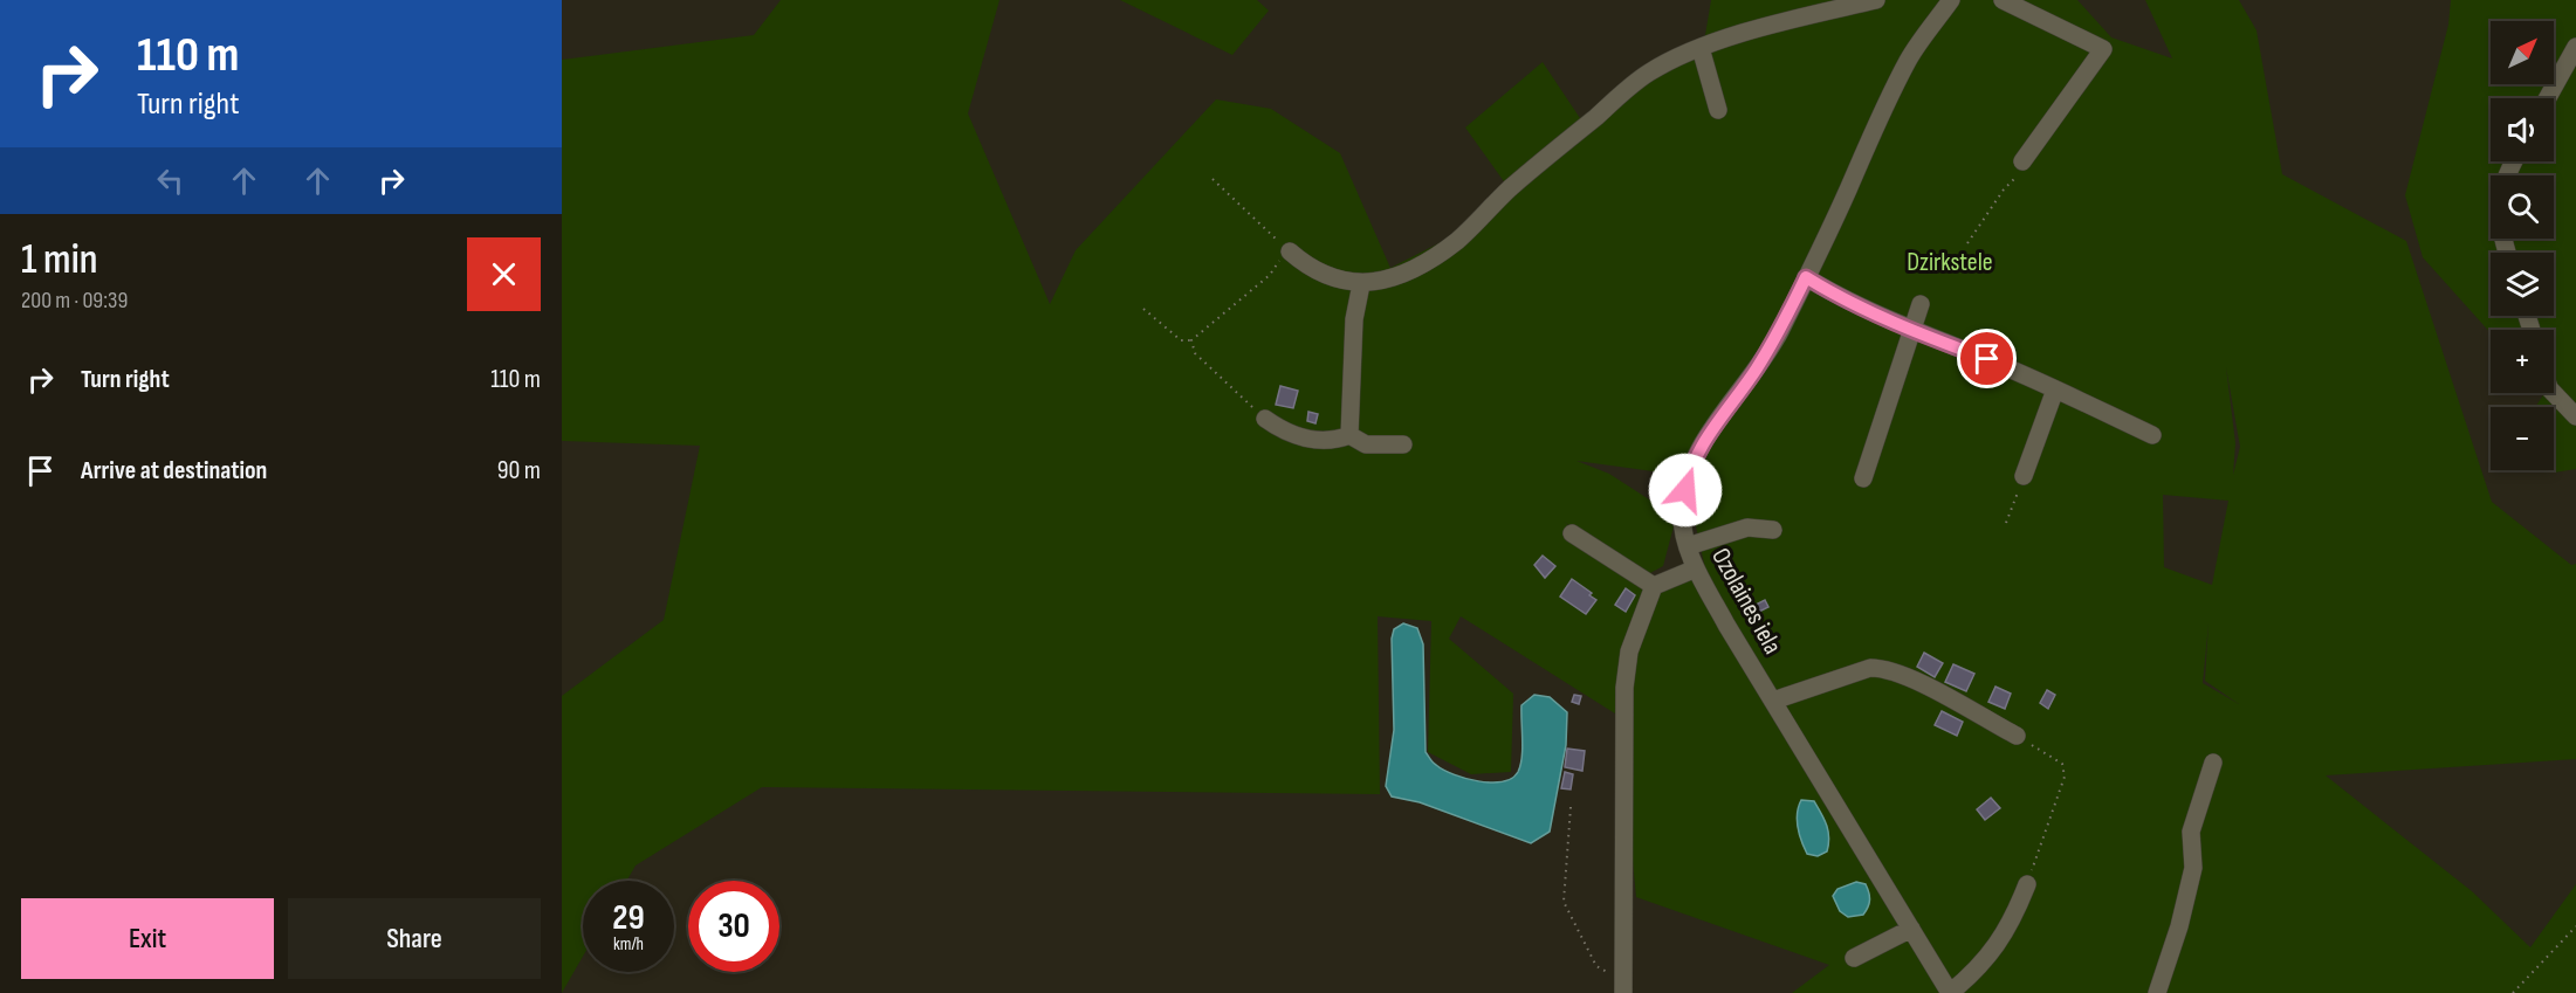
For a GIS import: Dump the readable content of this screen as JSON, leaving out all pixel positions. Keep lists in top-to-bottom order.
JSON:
{
  "streets": {
    "street": ["Ozolaines iela"]
  },
  "parks": ["Dzirkstele"],
  "north": "top right",
  "page": {
    "turn": ["110 m", "Turn right"],
    "map_buttons": ["+", "−"],
    "heading": ["1 min", "200 m · 09:39"],
    "list": [
      {
        "name": "Turn right",
        "value": "110 m"
      },
      {
        "name": "Arrive at destination",
        "value": "90 m"
      }
    ],
    "speed": "29 km/h",
    "limit": "30",
    "buttons": ["Exit", "Share"]
  }
}
